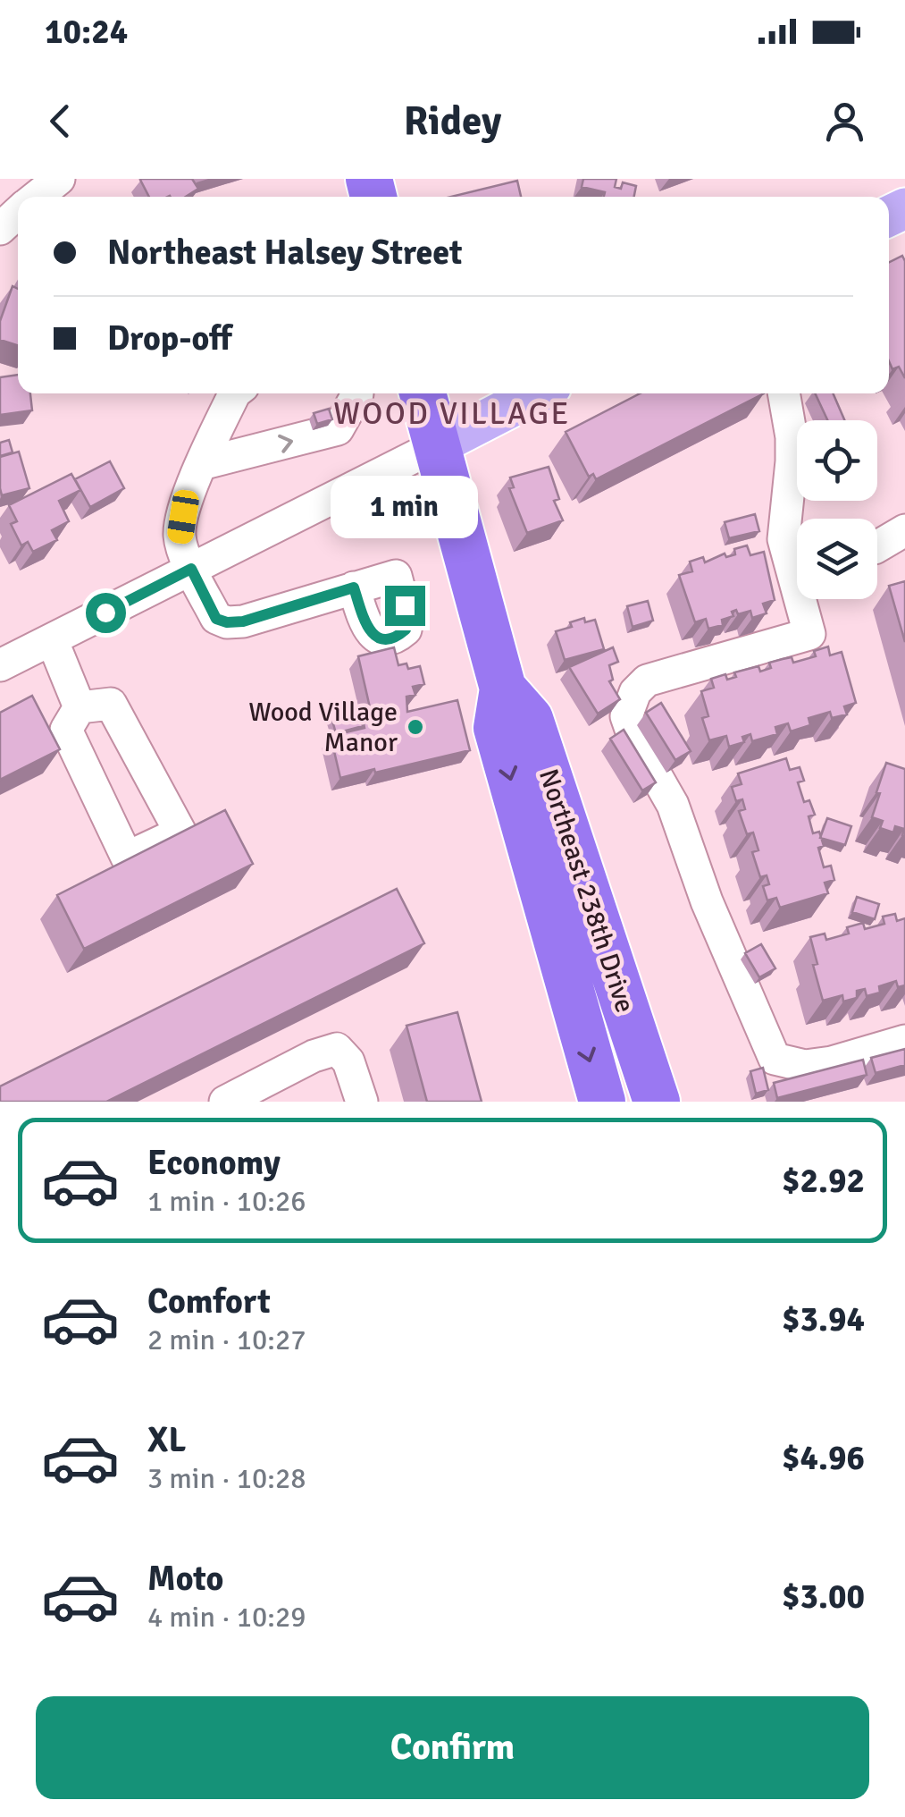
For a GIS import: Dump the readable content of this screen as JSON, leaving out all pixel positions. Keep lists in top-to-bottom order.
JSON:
{
  "streets": {
    "highway": ["Northeast 238th Drive"]
  },
  "districts": ["WOOD VILLAGE"],
  "places": ["Wood Village Manor"],
  "page": {
    "status": "10:24",
    "header": "Ridey",
    "banner": ["Northeast Halsey Street", "Drop-off"],
    "bubble": "1 min",
    "list": [
      {
        "name": "Economy",
        "note": "1 min · 10:26",
        "value": "$2.92"
      },
      {
        "name": "Comfort",
        "note": "2 min · 10:27",
        "value": "$3.94"
      },
      {
        "name": "XL",
        "note": "3 min · 10:28",
        "value": "$4.96"
      },
      {
        "name": "Moto",
        "note": "4 min · 10:29",
        "value": "$3.00"
      }
    ],
    "buttons": "Confirm"
  }
}
